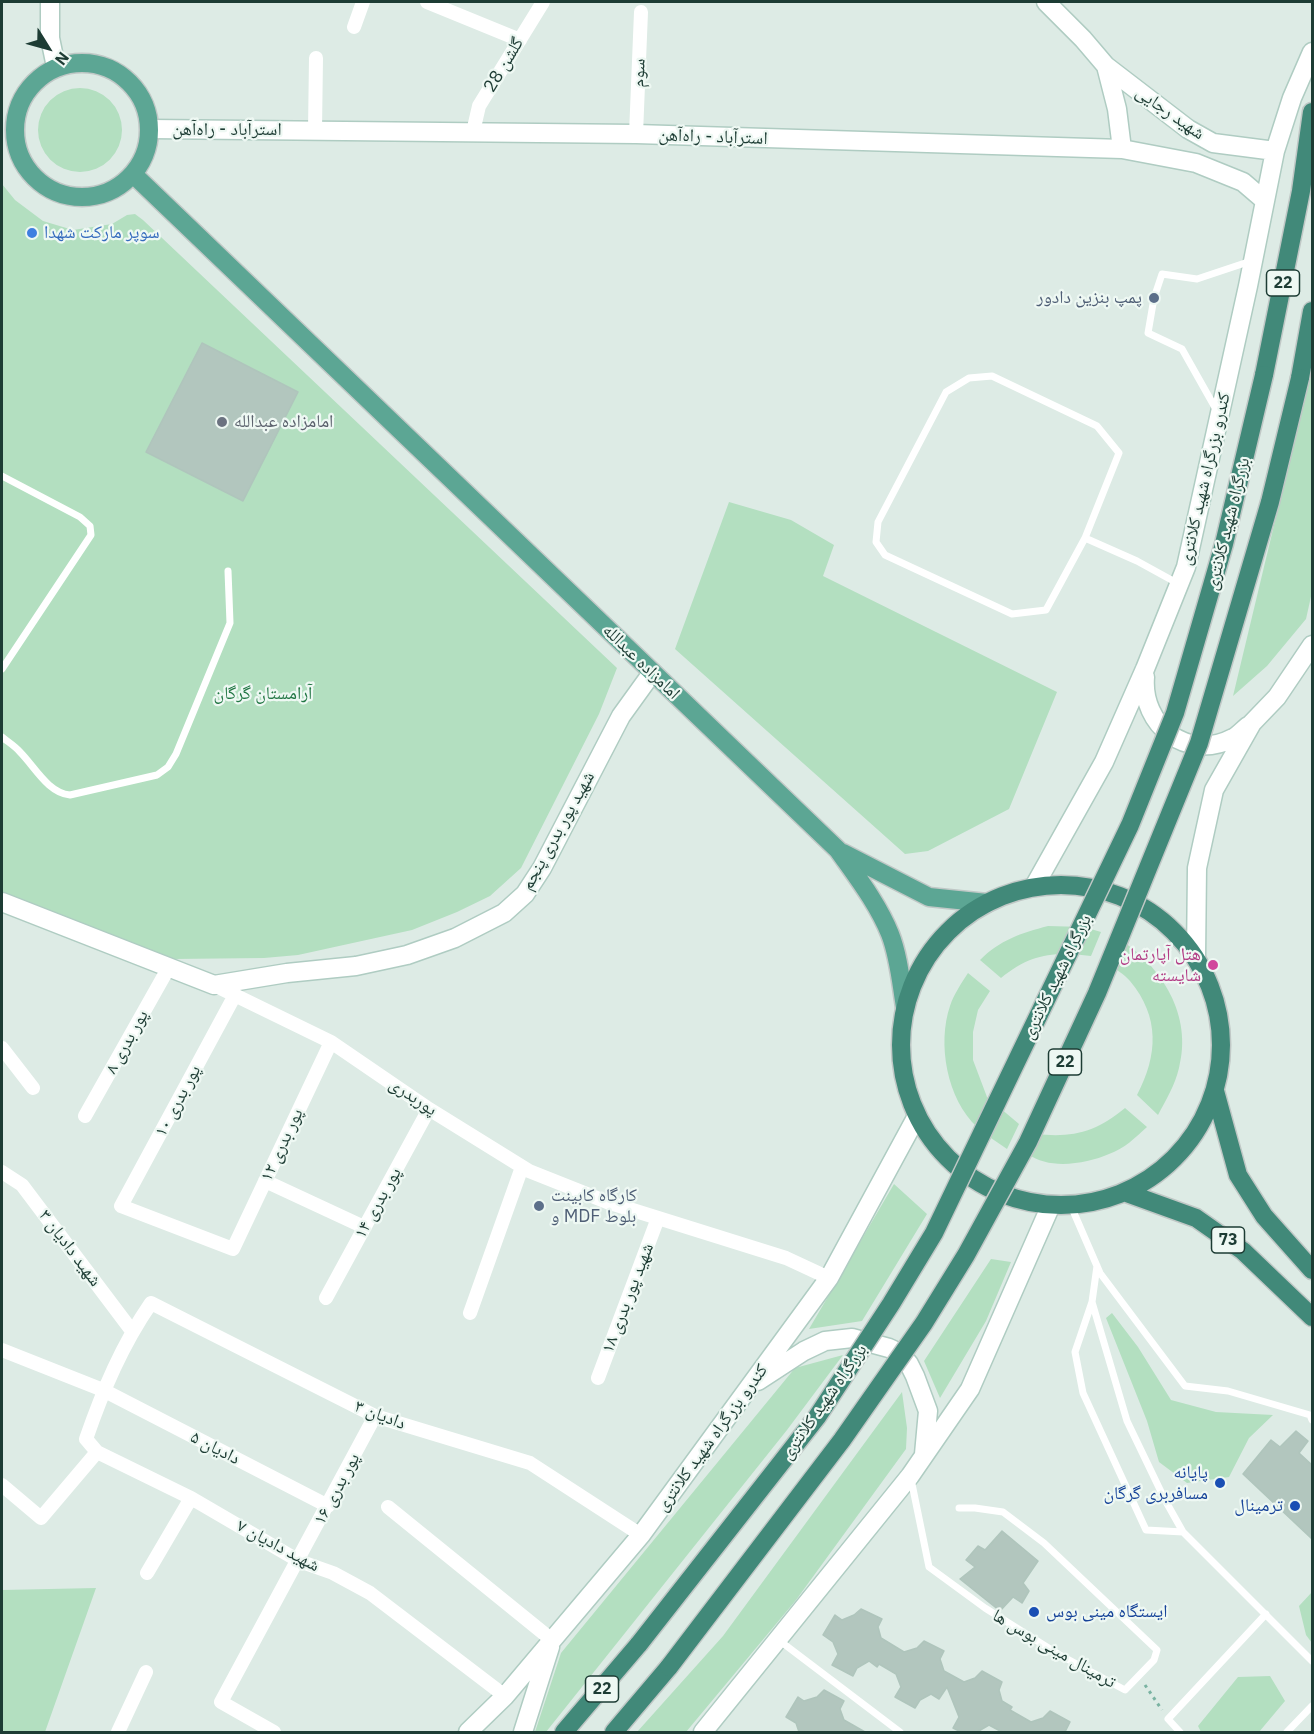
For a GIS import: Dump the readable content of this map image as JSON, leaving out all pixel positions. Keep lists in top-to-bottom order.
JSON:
{
  "streets": {
    "highway": ["22", "بزرگراه شهید کلانتری", "73"],
    "main road": [
      "شهید رجایی",
      "استرآباد - راه‌آهن",
      "کندرو بزرگراه شهید کلانتری",
      "امامزاده عبدالله",
      "شهید پور بدری پنجم",
      "پوربدری"
    ],
    "street": [
      "گلشن 28",
      "سوم",
      "پور بدری ۸",
      "پور بدری ۱۰",
      "پور بدری ۱۲",
      "پور بدری ۱۴",
      "۳ شهید دادیان",
      "شهید پور بدری ۱۸",
      "دادیان ۳",
      "دادیان ۵",
      "پور بدری ۱۶",
      "شهید دادیان ۷"
    ],
    "lane": ["ترمینال مینی بوس ها"]
  },
  "crossings": [
    ["گلشن 28", "استرآباد - راه‌آهن"],
    ["سوم", "استرآباد - راه‌آهن"],
    ["شهید رجایی", "استرآباد - راه‌آهن"],
    ["شهید رجایی", "کندرو بزرگراه شهید کلانتری"],
    ["استرآباد - راه‌آهن", "کندرو بزرگراه شهید کلانتری"],
    ["استرآباد - راه‌آهن", "امامزاده عبدالله"],
    ["کندرو بزرگراه شهید کلانتری", "پوربدری"],
    ["کندرو بزرگراه شهید کلانتری", "دادیان ۳"],
    ["کندرو بزرگراه شهید کلانتری", "شهید دادیان ۷"],
    ["امامزاده عبدالله", "شهید پور بدری پنجم"],
    ["شهید پور بدری پنجم", "پوربدری"],
    ["پور بدری ۸", "پوربدری"],
    ["پوربدری", "پور بدری ۱۰"],
    ["پوربدری", "پور بدری ۱۲"],
    ["پوربدری", "پور بدری ۱۴"],
    ["پوربدری", "شهید پور بدری ۱۸"],
    ["پور بدری ۱۰", "پور بدری ۱۲"],
    ["۳ شهید دادیان", "دادیان ۳"],
    ["دادیان ۳", "پور بدری ۱۶"],
    ["دادیان ۵", "پور بدری ۱۶"],
    ["پور بدری ۱۶", "شهید دادیان ۷"]
  ],
  "parks": ["آرامستان گرگان"],
  "places": [
    "سوپر مارکت شهدا",
    "پمپ بنزین دادور",
    "امامزاده عبدالله",
    "هتل آپارتمان شایسته",
    "کارگاه کابینت و MDF بلوط",
    "پایانه مسافربری گرگان",
    "ترمینال",
    "ایستگاه مینی بوس"
  ],
  "north": "bottom right"
}
